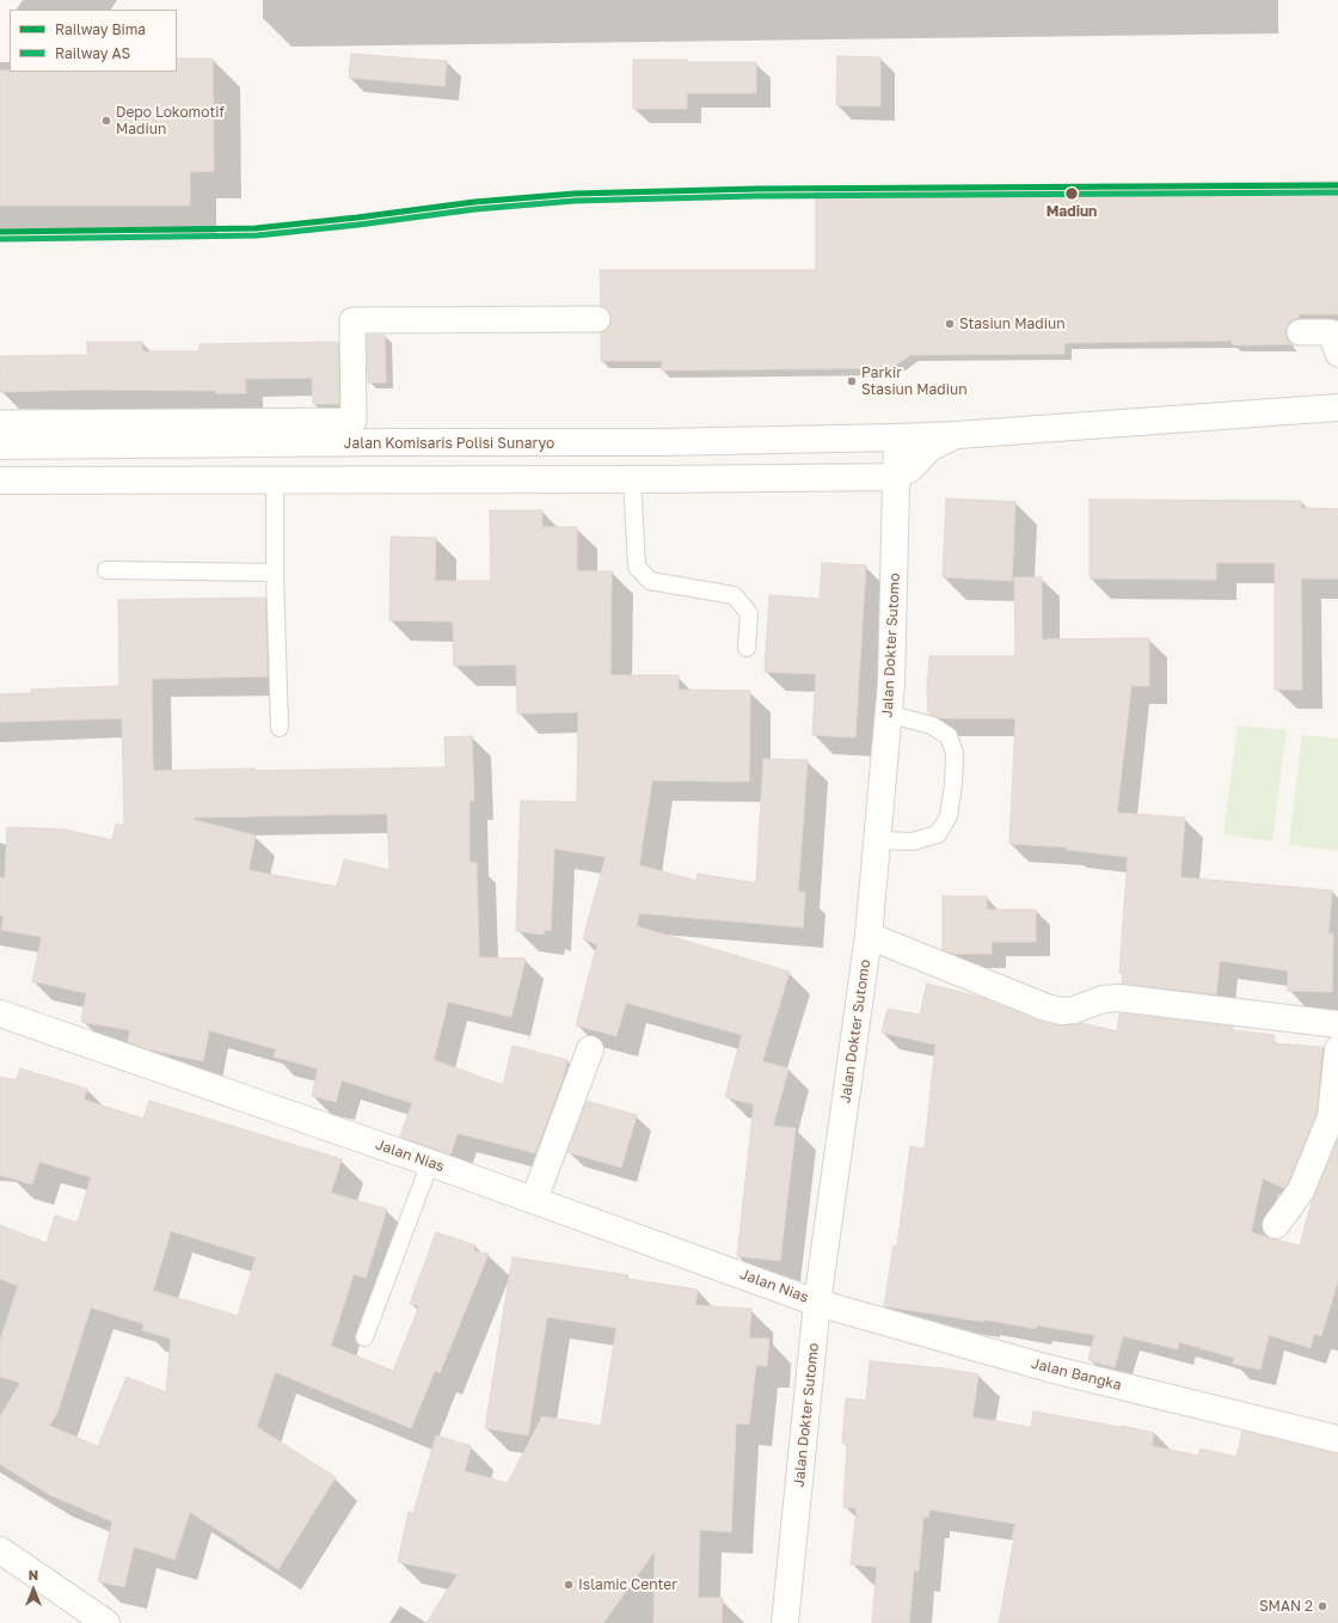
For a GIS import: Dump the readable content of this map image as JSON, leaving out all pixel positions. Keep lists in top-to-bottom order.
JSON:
{
  "streets": {
    "main road": [
      "Jalan Komisaris Polisi Sunaryo",
      "Jalan Dokter Sutomo",
      "Jalan Nias",
      "Jalan Bangka"
    ]
  },
  "crossings": [
    ["Jalan Komisaris Polisi Sunaryo", "Jalan Dokter Sutomo"],
    ["Jalan Dokter Sutomo", "Jalan Nias"],
    ["Jalan Dokter Sutomo", "Jalan Bangka"],
    ["Jalan Nias", "Jalan Bangka"]
  ],
  "places": [
    "Depo Lokomotif Madiun",
    "Madiun",
    "Stasiun Madiun",
    "Parkir Stasiun Madiun",
    "Islamic Center",
    "SMAN 2"
  ],
  "lines": ["rail line Bima", "rail line AS"],
  "legend": ["Railway Bima", "Railway AS"],
  "north": "top"
}
